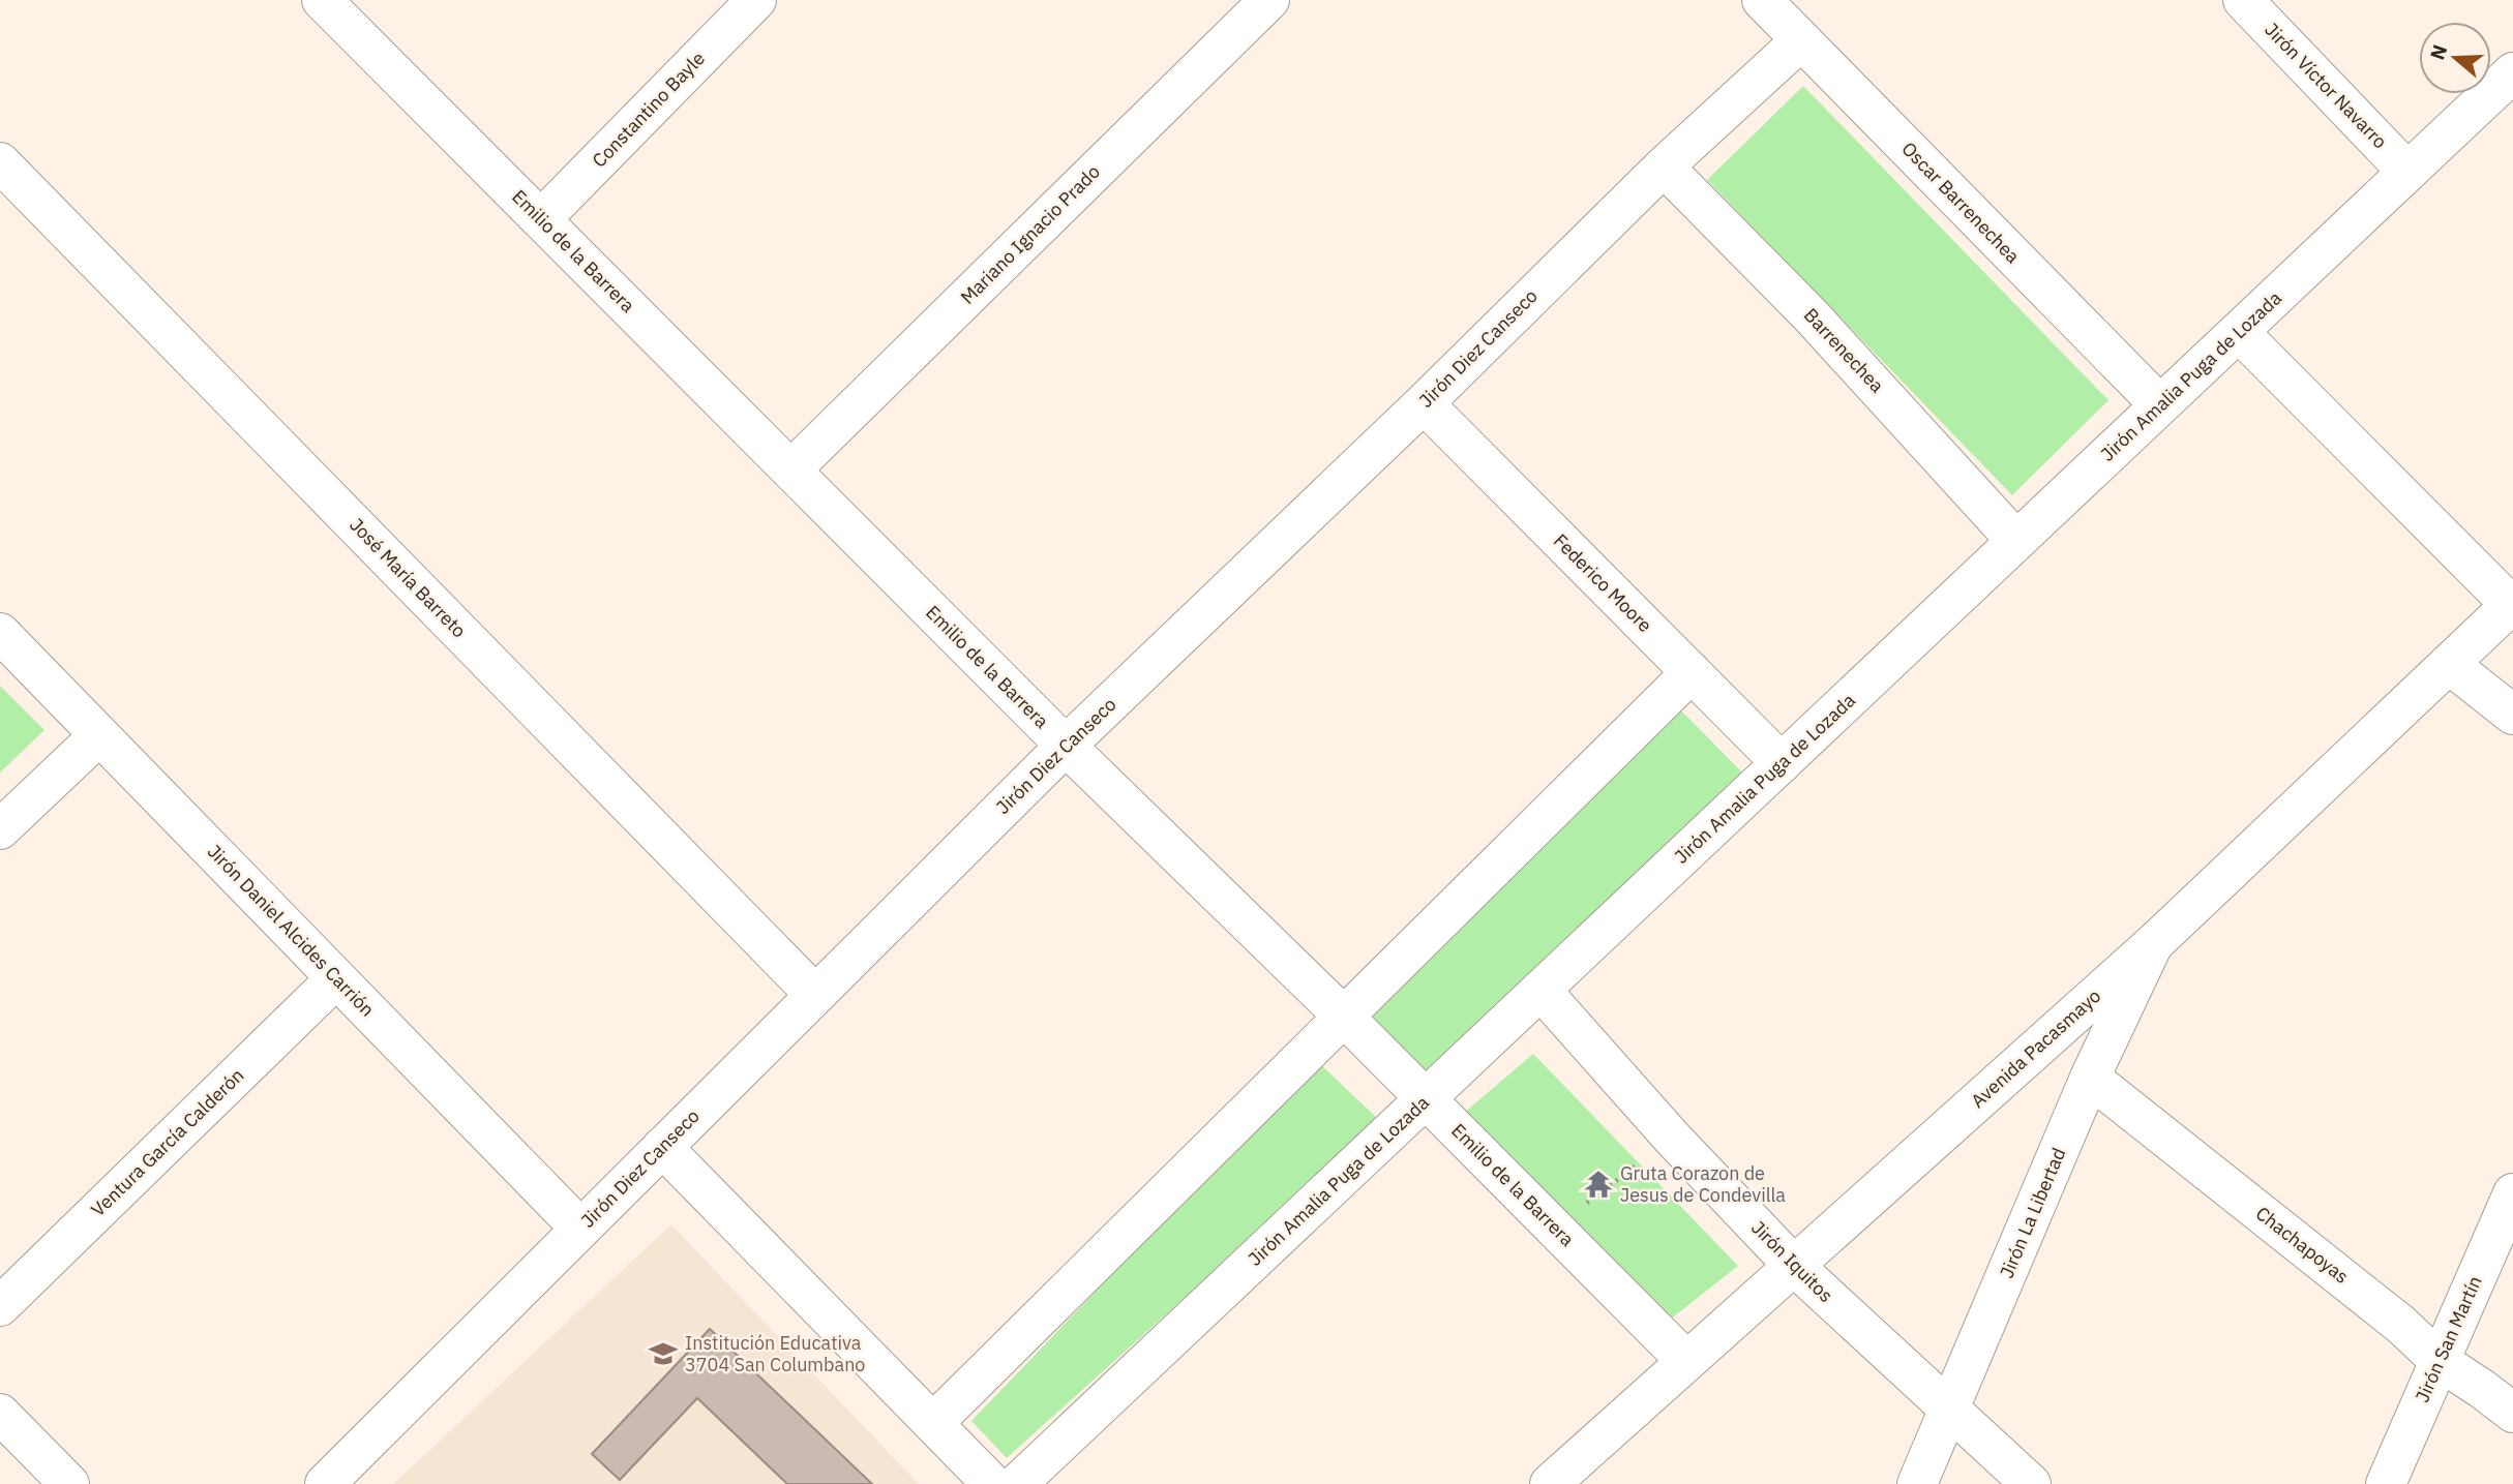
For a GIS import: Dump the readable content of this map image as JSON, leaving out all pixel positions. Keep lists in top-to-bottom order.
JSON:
{
  "streets": {
    "street": [
      "Jirón Víctor Navarro",
      "Constantino Bayle",
      "Oscar Barrenechea",
      "Mariano Ignacio Prado",
      "Emilio de la Barrera",
      "Jirón Diez Canseco",
      "Barrenechea",
      "Jirón Amalia Puga de Lozada",
      "José María Barreto",
      "Federico Moore",
      "Jirón Daniel Alcides Carrión",
      "Avenida Pacasmayo",
      "Ventura García Calderón",
      "Jirón La Libertad",
      "Chachapoyas",
      "Jirón Iquitos",
      "Jirón San Martín"
    ]
  },
  "crossings": [
    ["Jirón Víctor Navarro", "Jirón Amalia Puga de Lozada"],
    ["Constantino Bayle", "Emilio de la Barrera"],
    ["Oscar Barrenechea", "Jirón Diez Canseco"],
    ["Oscar Barrenechea", "Jirón Amalia Puga de Lozada"],
    ["Mariano Ignacio Prado", "Emilio de la Barrera"],
    ["Emilio de la Barrera", "Jirón Diez Canseco"],
    ["Emilio de la Barrera", "Jirón Amalia Puga de Lozada"],
    ["Emilio de la Barrera", "Avenida Pacasmayo"],
    ["Jirón Diez Canseco", "Barrenechea"],
    ["Jirón Diez Canseco", "José María Barreto"],
    ["Jirón Diez Canseco", "Federico Moore"],
    ["Jirón Diez Canseco", "Jirón Daniel Alcides Carrión"],
    ["Barrenechea", "Jirón Amalia Puga de Lozada"],
    ["Jirón Amalia Puga de Lozada", "Federico Moore"],
    ["Jirón Amalia Puga de Lozada", "Jirón Iquitos"],
    ["Jirón Daniel Alcides Carrión", "Ventura García Calderón"],
    ["Avenida Pacasmayo", "Jirón La Libertad"],
    ["Avenida Pacasmayo", "Jirón Iquitos"],
    ["Jirón La Libertad", "Chachapoyas"],
    ["Jirón La Libertad", "Jirón Iquitos"],
    ["Chachapoyas", "Jirón San Martín"]
  ],
  "places": {
    "temple": ["Gruta Corazon de Jesus de Condevilla"],
    "school or university": ["Institución Educativa 3704 San Columbano"]
  },
  "north": "left"
}
